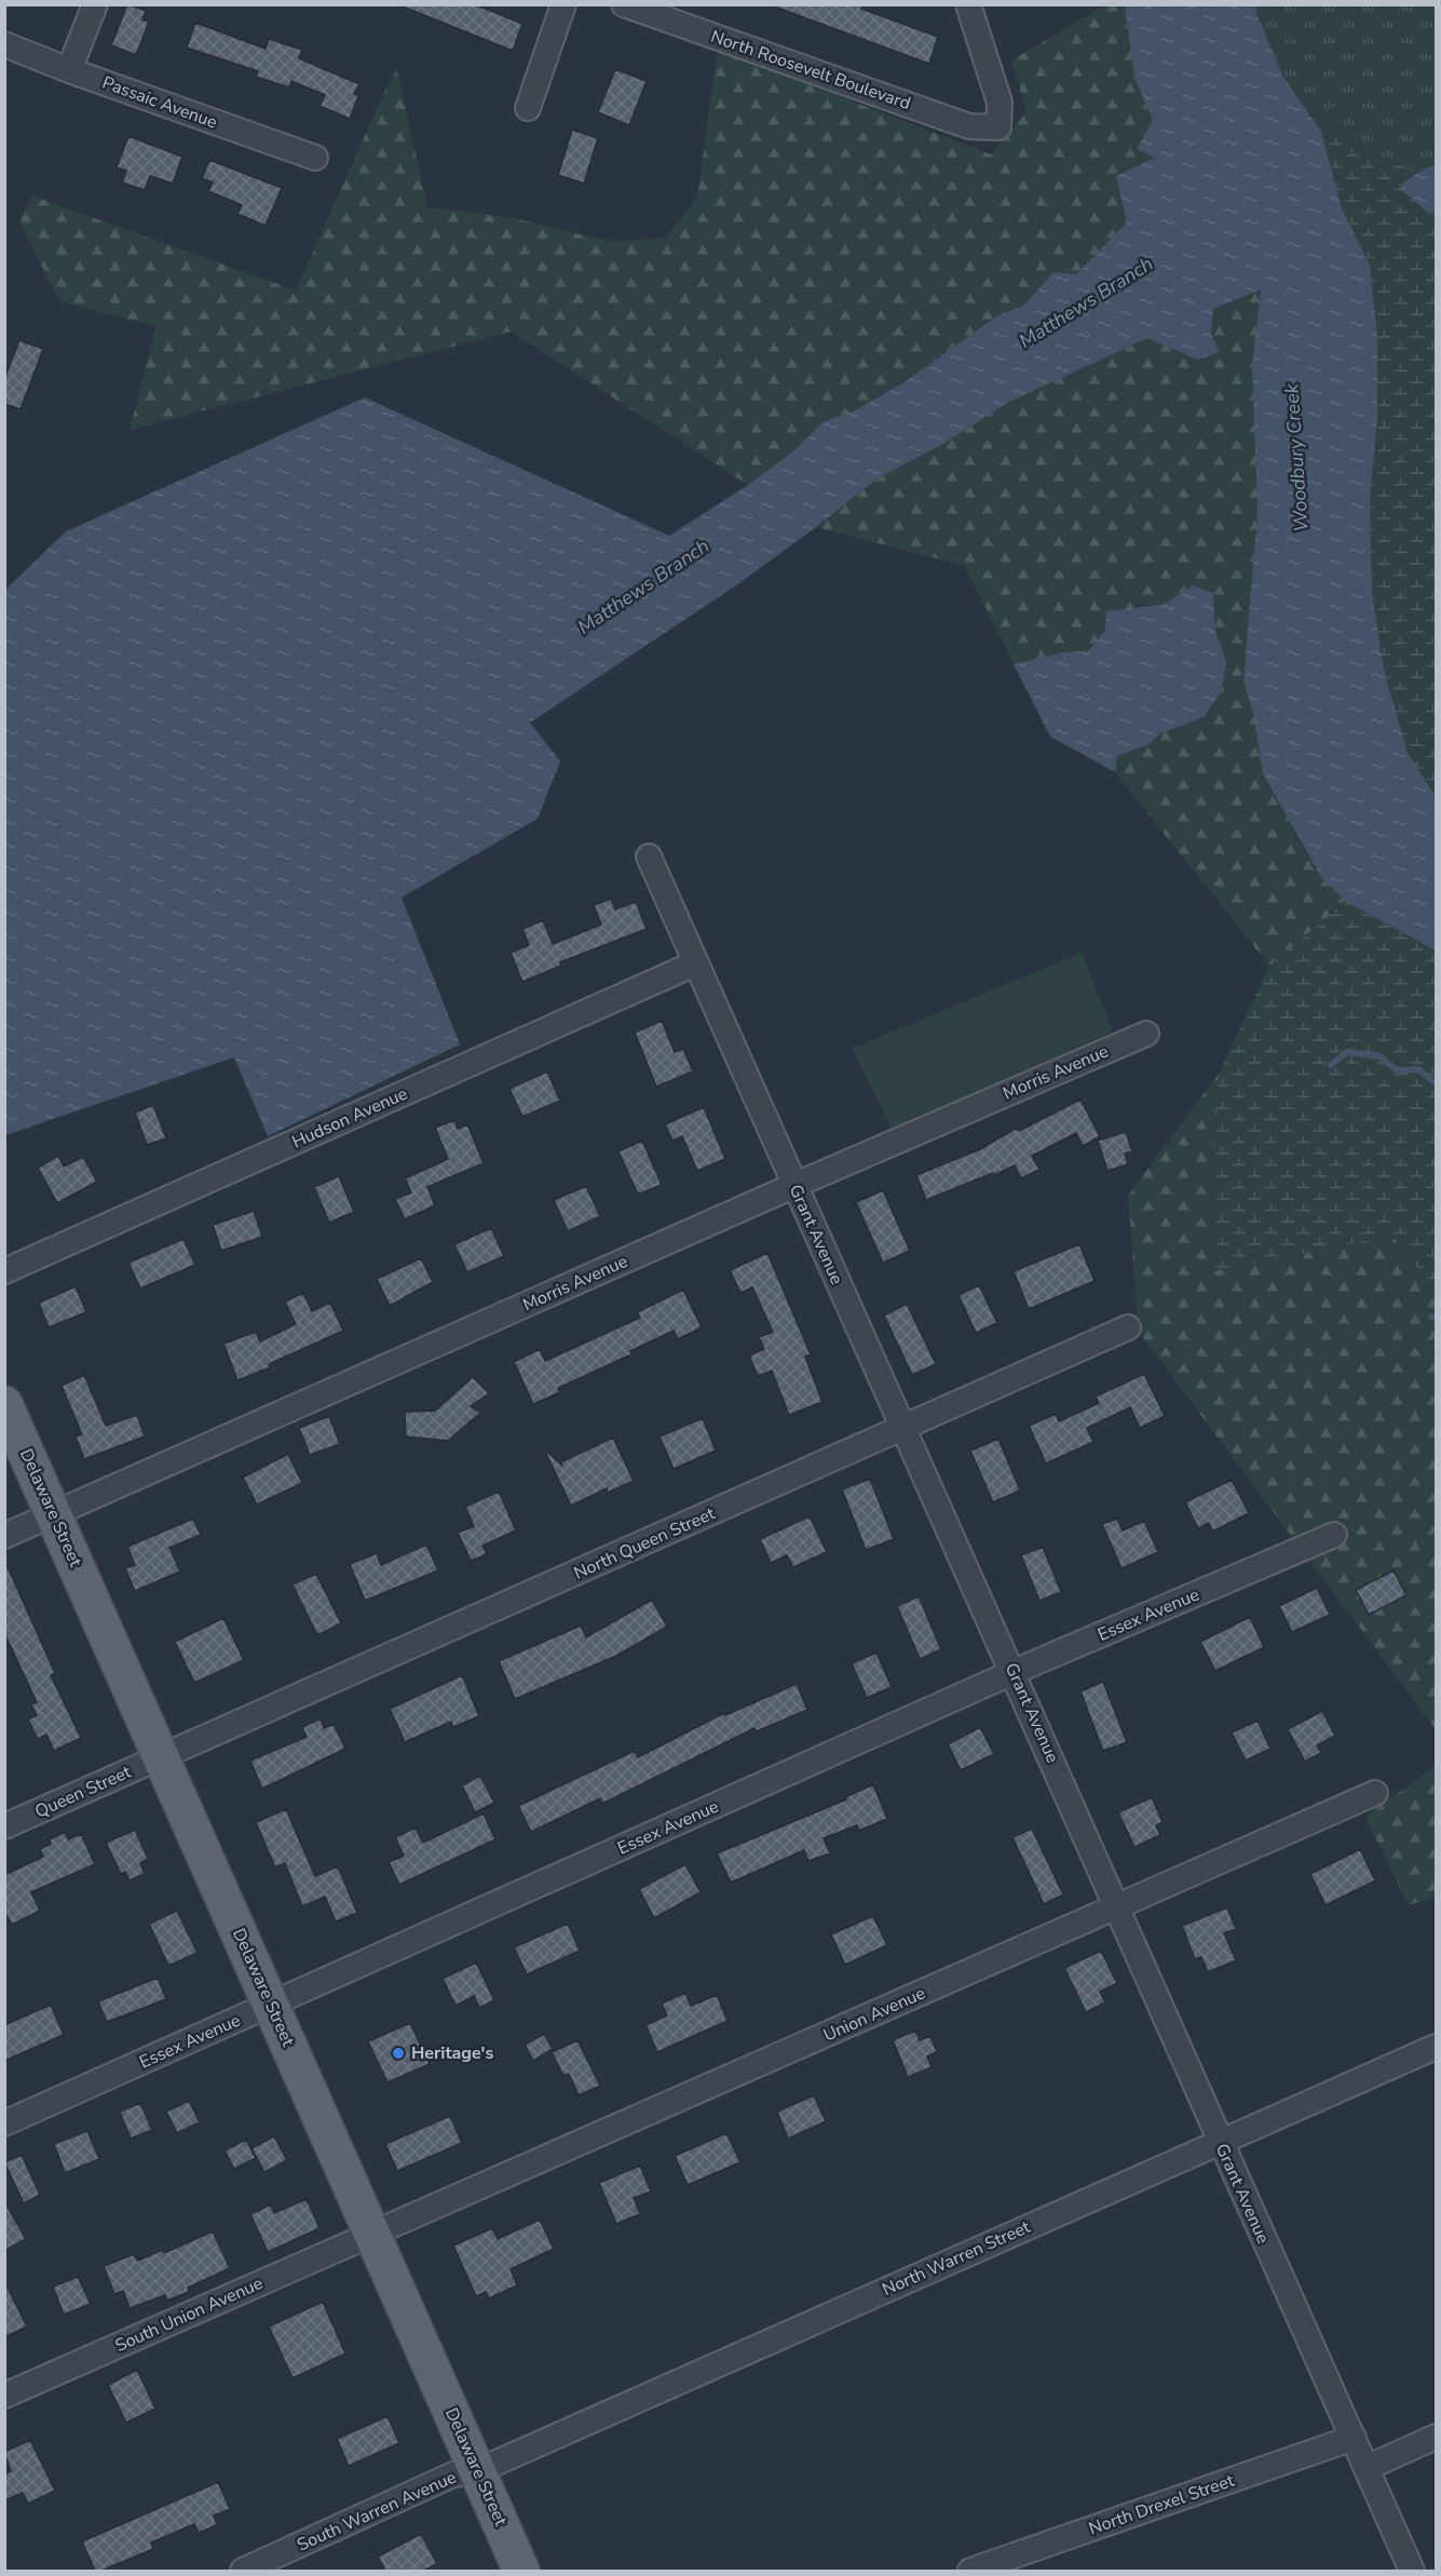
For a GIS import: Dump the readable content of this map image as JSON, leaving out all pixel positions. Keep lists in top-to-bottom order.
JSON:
{
  "streets": {
    "main road": ["Delaware Street"],
    "street": [
      "North Roosevelt Boulevard",
      "Passaic Avenue",
      "Morris Avenue",
      "Hudson Avenue",
      "Grant Avenue",
      "North Queen Street",
      "Essex Avenue",
      "Queen Street",
      "Union Avenue",
      "North Warren Street",
      "South Union Avenue",
      "North Drexel Street",
      "South Warren Avenue"
    ]
  },
  "crossings": [
    ["Morris Avenue", "Grant Avenue"],
    ["Morris Avenue", "Delaware Street"],
    ["Hudson Avenue", "Grant Avenue"],
    ["Grant Avenue", "North Queen Street"],
    ["Grant Avenue", "Essex Avenue"],
    ["Grant Avenue", "Union Avenue"],
    ["Grant Avenue", "North Warren Street"],
    ["Grant Avenue", "North Drexel Street"],
    ["Delaware Street", "North Queen Street"],
    ["Delaware Street", "Essex Avenue"],
    ["Delaware Street", "Queen Street"],
    ["Delaware Street", "Union Avenue"],
    ["Delaware Street", "North Warren Street"],
    ["Delaware Street", "South Union Avenue"],
    ["Delaware Street", "South Warren Avenue"],
    ["North Queen Street", "Queen Street"],
    ["Union Avenue", "South Union Avenue"],
    ["North Warren Street", "South Warren Avenue"]
  ],
  "water": ["Matthews Branch", "Woodbury Creek"],
  "places": ["Heritage's"]
}
